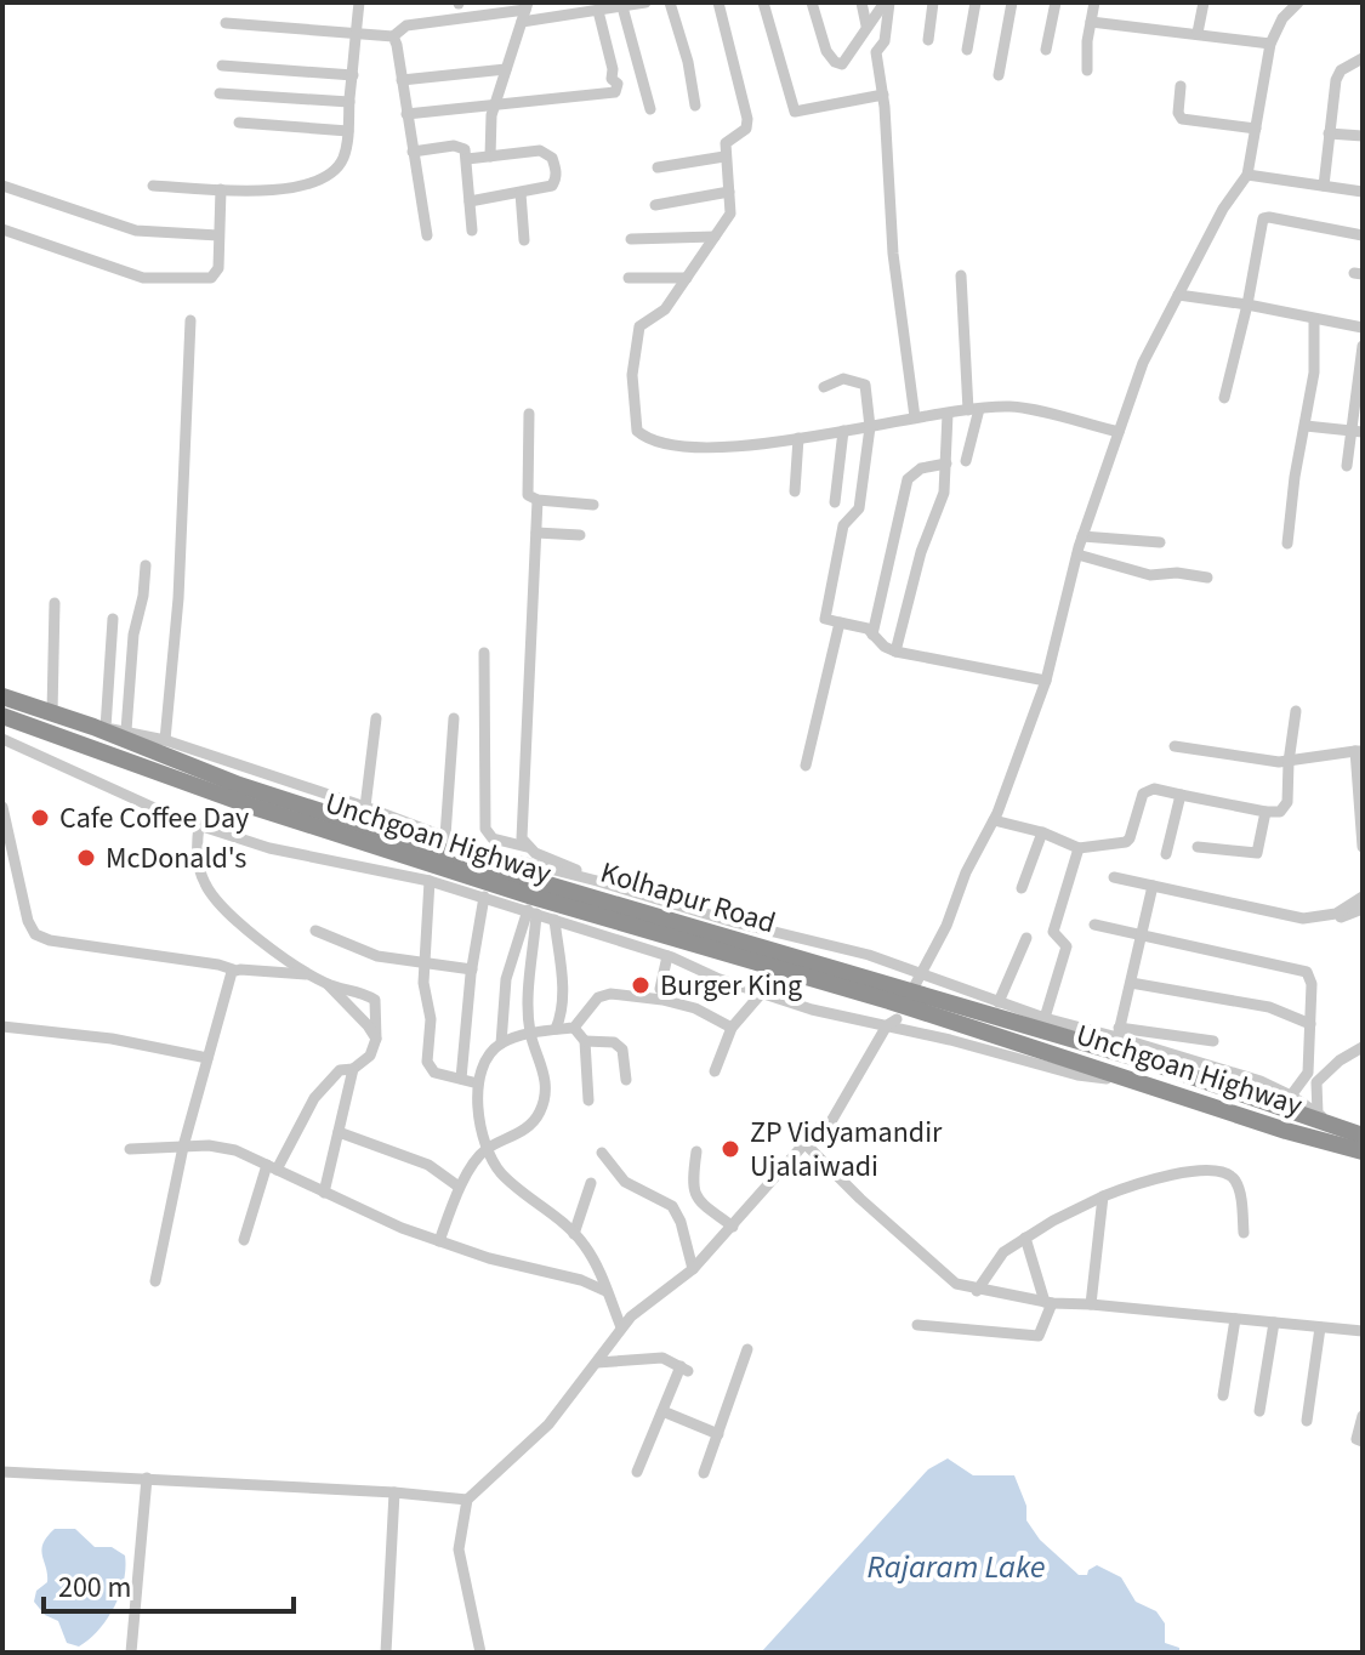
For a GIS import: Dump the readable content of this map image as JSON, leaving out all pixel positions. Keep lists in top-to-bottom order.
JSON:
{
  "streets": {
    "highway": ["Unchgoan Highway", "Kolhapur Road"]
  },
  "water": ["Rajaram Lake"],
  "places": [
    "Cafe Coffee Day",
    "McDonald's",
    "Burger King",
    "ZP Vidyamandir Ujalaiwadi"
  ],
  "scale_bar": "200 m"
}
